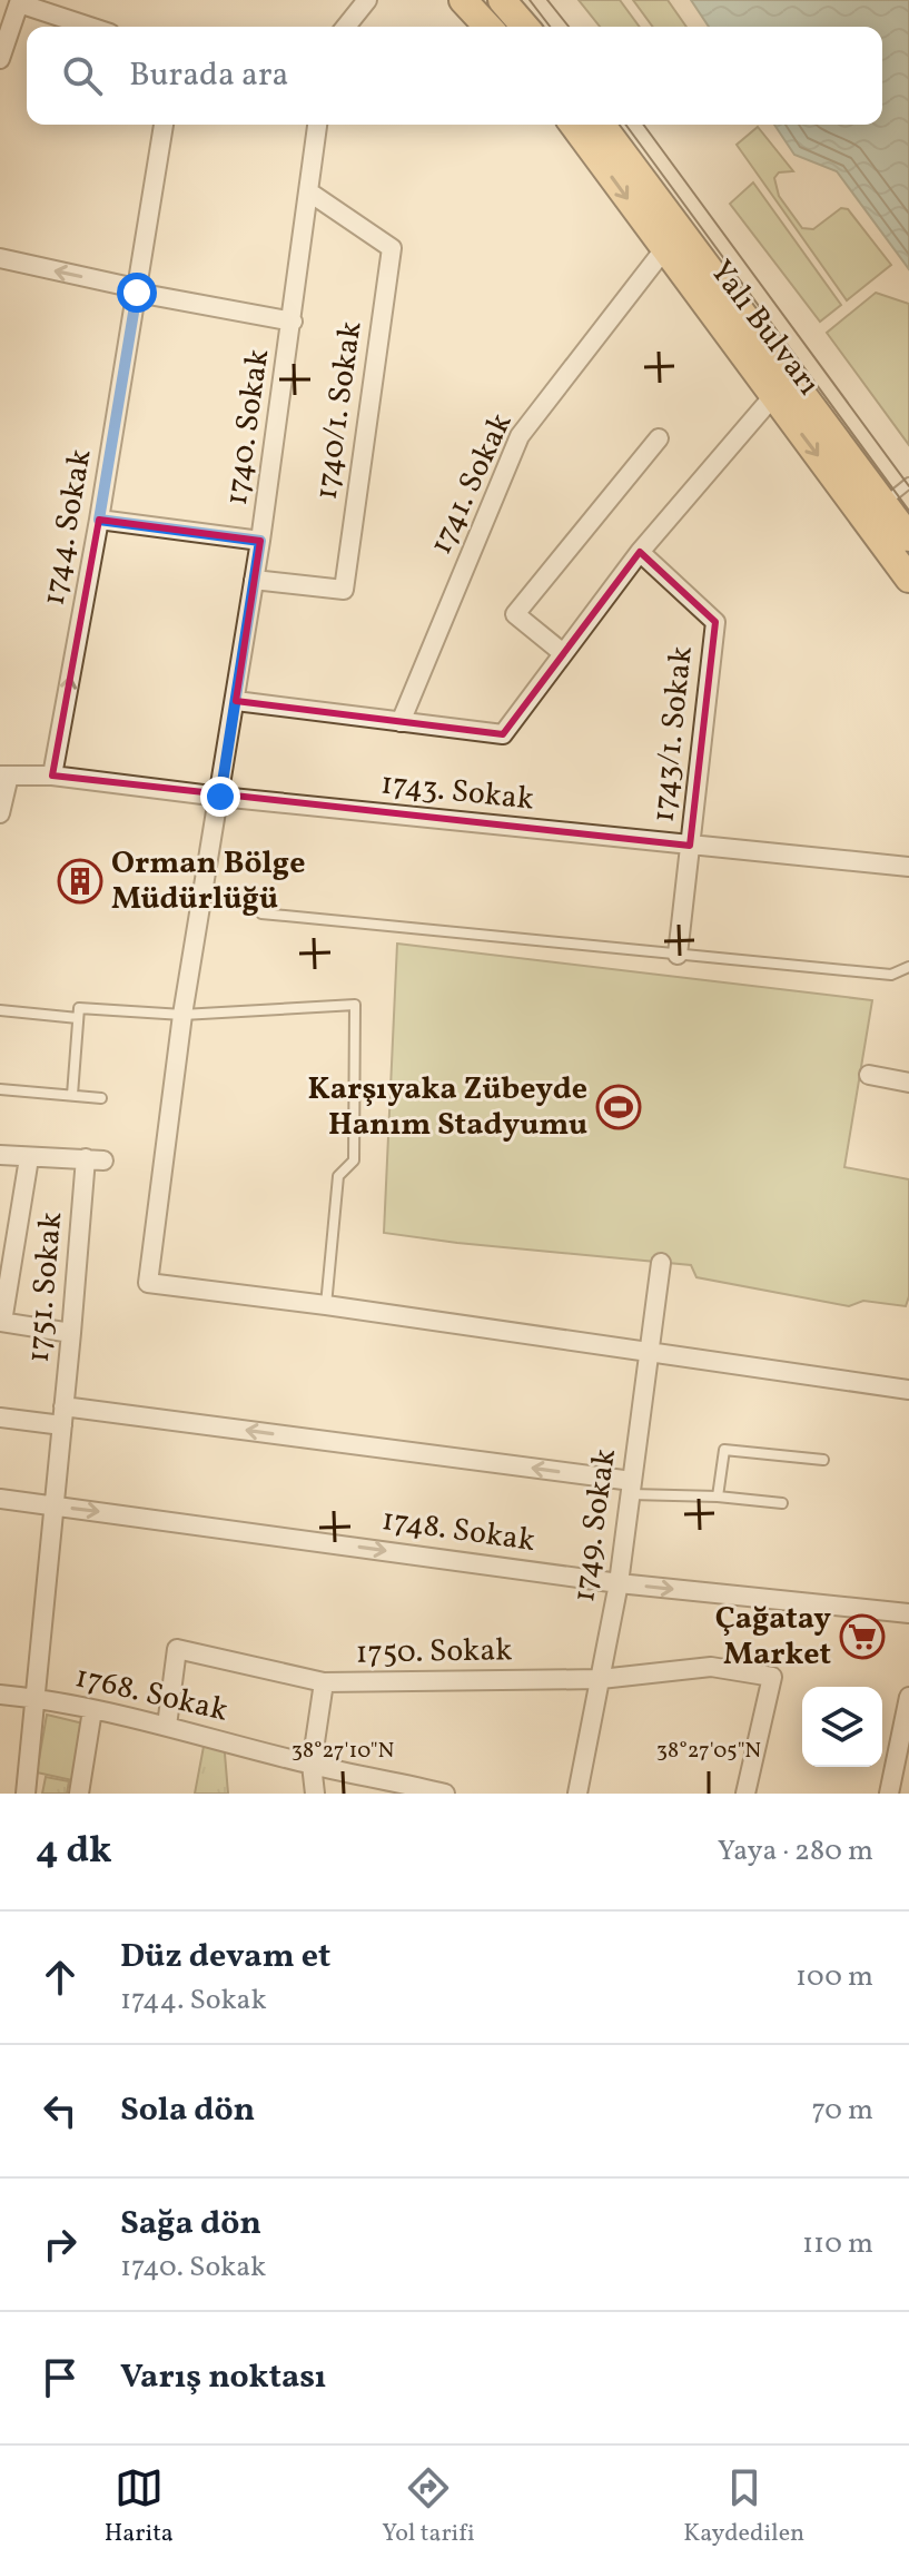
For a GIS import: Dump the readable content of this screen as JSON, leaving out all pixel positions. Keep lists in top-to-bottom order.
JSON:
{
  "streets": {
    "main road": ["Yalı Bulvarı"],
    "street": [
      "1740/1. Sokak",
      "1740. Sokak",
      "1741. Sokak",
      "1744. Sokak",
      "1743/1. Sokak",
      "1743. Sokak",
      "1751. Sokak",
      "1749. Sokak",
      "1748. Sokak",
      "1750. Sokak",
      "1768. Sokak"
    ]
  },
  "crossings": [
    ["Yalı Bulvarı", "1741. Sokak"],
    ["1740/1. Sokak", "1740. Sokak"],
    ["1740. Sokak", "1743. Sokak"],
    ["1744. Sokak", "1743. Sokak"],
    ["1743/1. Sokak", "1743. Sokak"],
    ["1751. Sokak", "1748. Sokak"],
    ["1751. Sokak", "1768. Sokak"],
    ["1749. Sokak", "1748. Sokak"],
    ["1749. Sokak", "1750. Sokak"],
    ["1750. Sokak", "1768. Sokak"]
  ],
  "one_way": ["1744. Sokak"],
  "places": {
    "building": ["Orman Bölge Müdürlüğü"],
    "sports": ["Karşıyaka Zübeyde Hanım Stadyumu"],
    "supermarket": ["Çağatay Market"]
  },
  "page": {
    "search": "Burada ara",
    "heading": ["4 dk", "Yaya · 280 m"],
    "list": [
      ["Düz devam et", "1744. Sokak", "100 m"],
      ["Sola dön", "70 m"],
      ["Sağa dön", "1740. Sokak", "110 m"],
      "Varış noktası"
    ],
    "nav": ["Harita", "Yol tarifi", "Kaydedilen"]
  },
  "coordinates": ["38°27'10\"N", "38°27'05\"N"]
}
